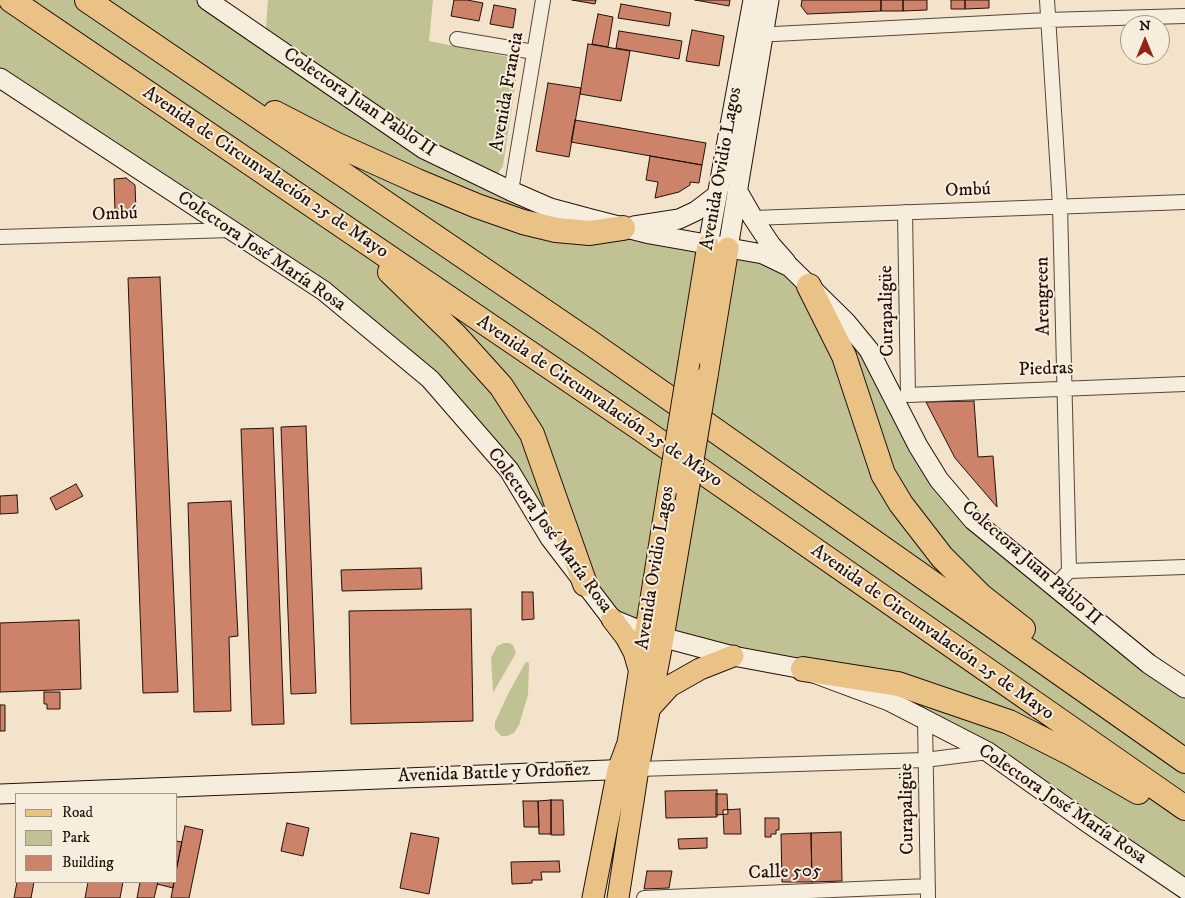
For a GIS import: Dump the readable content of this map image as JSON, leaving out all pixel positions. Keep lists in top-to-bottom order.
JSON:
{
  "streets": {
    "highway": ["Avenida de Circunvalación 25 de Mayo"],
    "main road": [
      "Colectora Juan Pablo II",
      "Avenida Ovidio Lagos",
      "Colectora José María Rosa",
      "Avenida Battle y Ordoñez"
    ],
    "street": [
      "Avenida Francia",
      "Ombú",
      "Arengreen",
      "Curapaligüe",
      "Piedras",
      "Calle 505"
    ]
  },
  "crossings": [
    ["Avenida Francia", "Colectora Juan Pablo II"],
    ["Colectora Juan Pablo II", "Avenida Ovidio Lagos"],
    ["Colectora Juan Pablo II", "Curapaligüe"],
    ["Colectora Juan Pablo II", "Piedras"],
    ["Avenida Ovidio Lagos", "Colectora José María Rosa"],
    ["Avenida Ovidio Lagos", "Avenida Battle y Ordoñez"],
    ["Ombú", "Colectora José María Rosa"],
    ["Ombú", "Arengreen"],
    ["Ombú", "Curapaligüe"],
    ["Colectora José María Rosa", "Curapaligüe"],
    ["Colectora José María Rosa", "Avenida Battle y Ordoñez"],
    ["Arengreen", "Piedras"],
    ["Curapaligüe", "Piedras"],
    ["Curapaligüe", "Avenida Battle y Ordoñez"],
    ["Curapaligüe", "Calle 505"]
  ],
  "legend": ["Road", "Park", "Building"],
  "north": "top"
}
